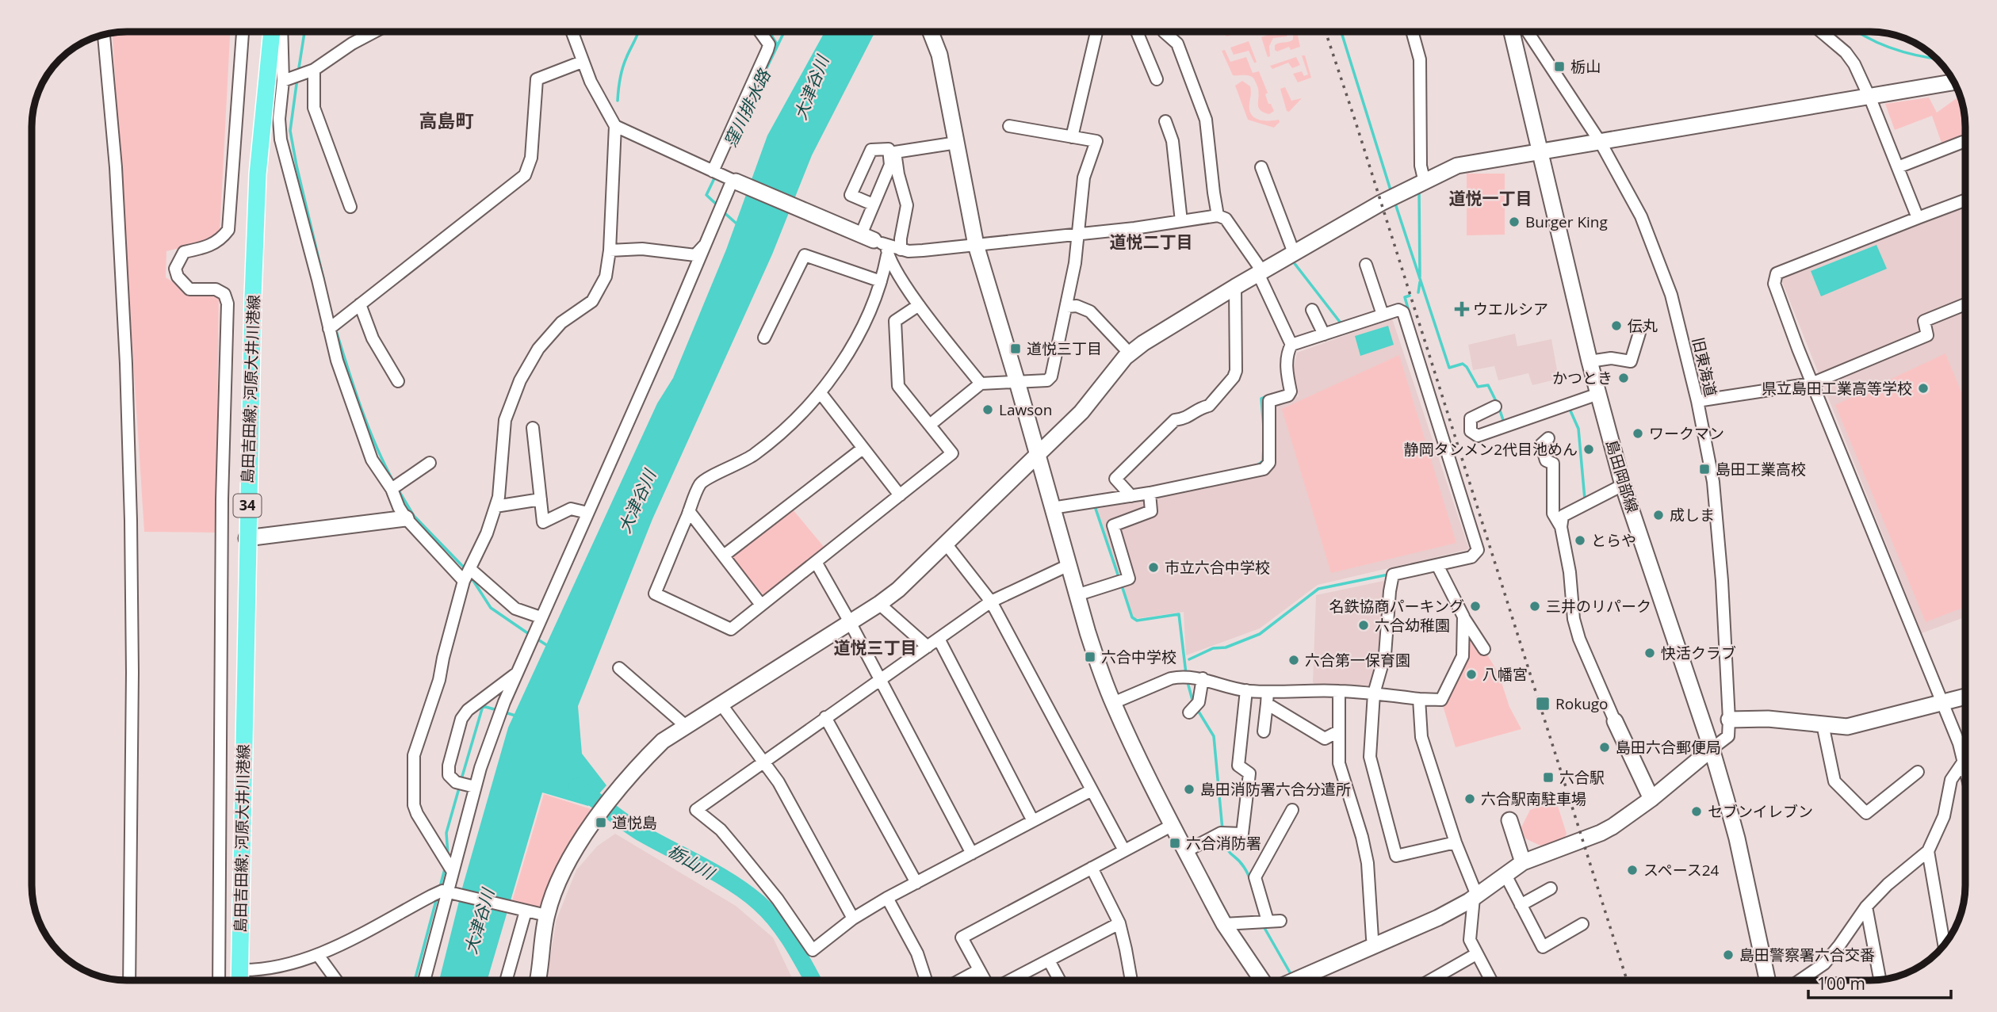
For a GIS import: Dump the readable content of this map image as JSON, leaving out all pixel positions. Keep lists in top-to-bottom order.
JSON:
{
  "streets": {
    "main road": ["島田吉田線; 河原大井川港線", "34"],
    "street": ["旧東海道", "島田岡部線"]
  },
  "crossings": [
    ["旧東海道", "島田岡部線"]
  ],
  "districts": [
    "高島町",
    "道悦一丁目",
    "道悦二丁目",
    "道悦三丁目"
  ],
  "water": ["大津谷川", "窪川排水路", "栃山川"],
  "places": {
    "transit": [
      "栃山",
      "道悦三丁目",
      "島田工業高校",
      "六合中学校",
      "Rokugo",
      "六合駅",
      "道悦島",
      "六合消防署"
    ],
    "other": [
      "Burger King",
      "伝丸",
      "かつとき",
      "県立島田工業高等学校",
      "Lawson",
      "ワークマン",
      "静岡タンメン2代目池めん",
      "成しま",
      "とらや",
      "市立六合中学校",
      "名鉄協商パーキング",
      "三井のリパーク",
      "六合幼稚園",
      "快活クラブ",
      "六合第一保育園",
      "八幡宮",
      "島田六合郵便局",
      "島田消防署六合分遣所",
      "六合駅南駐車場",
      "セブンイレブン",
      "スペース24",
      "島田警察署六合交番"
    ],
    "health": ["ウエルシア"]
  },
  "scale_bar": "100 m"
}
